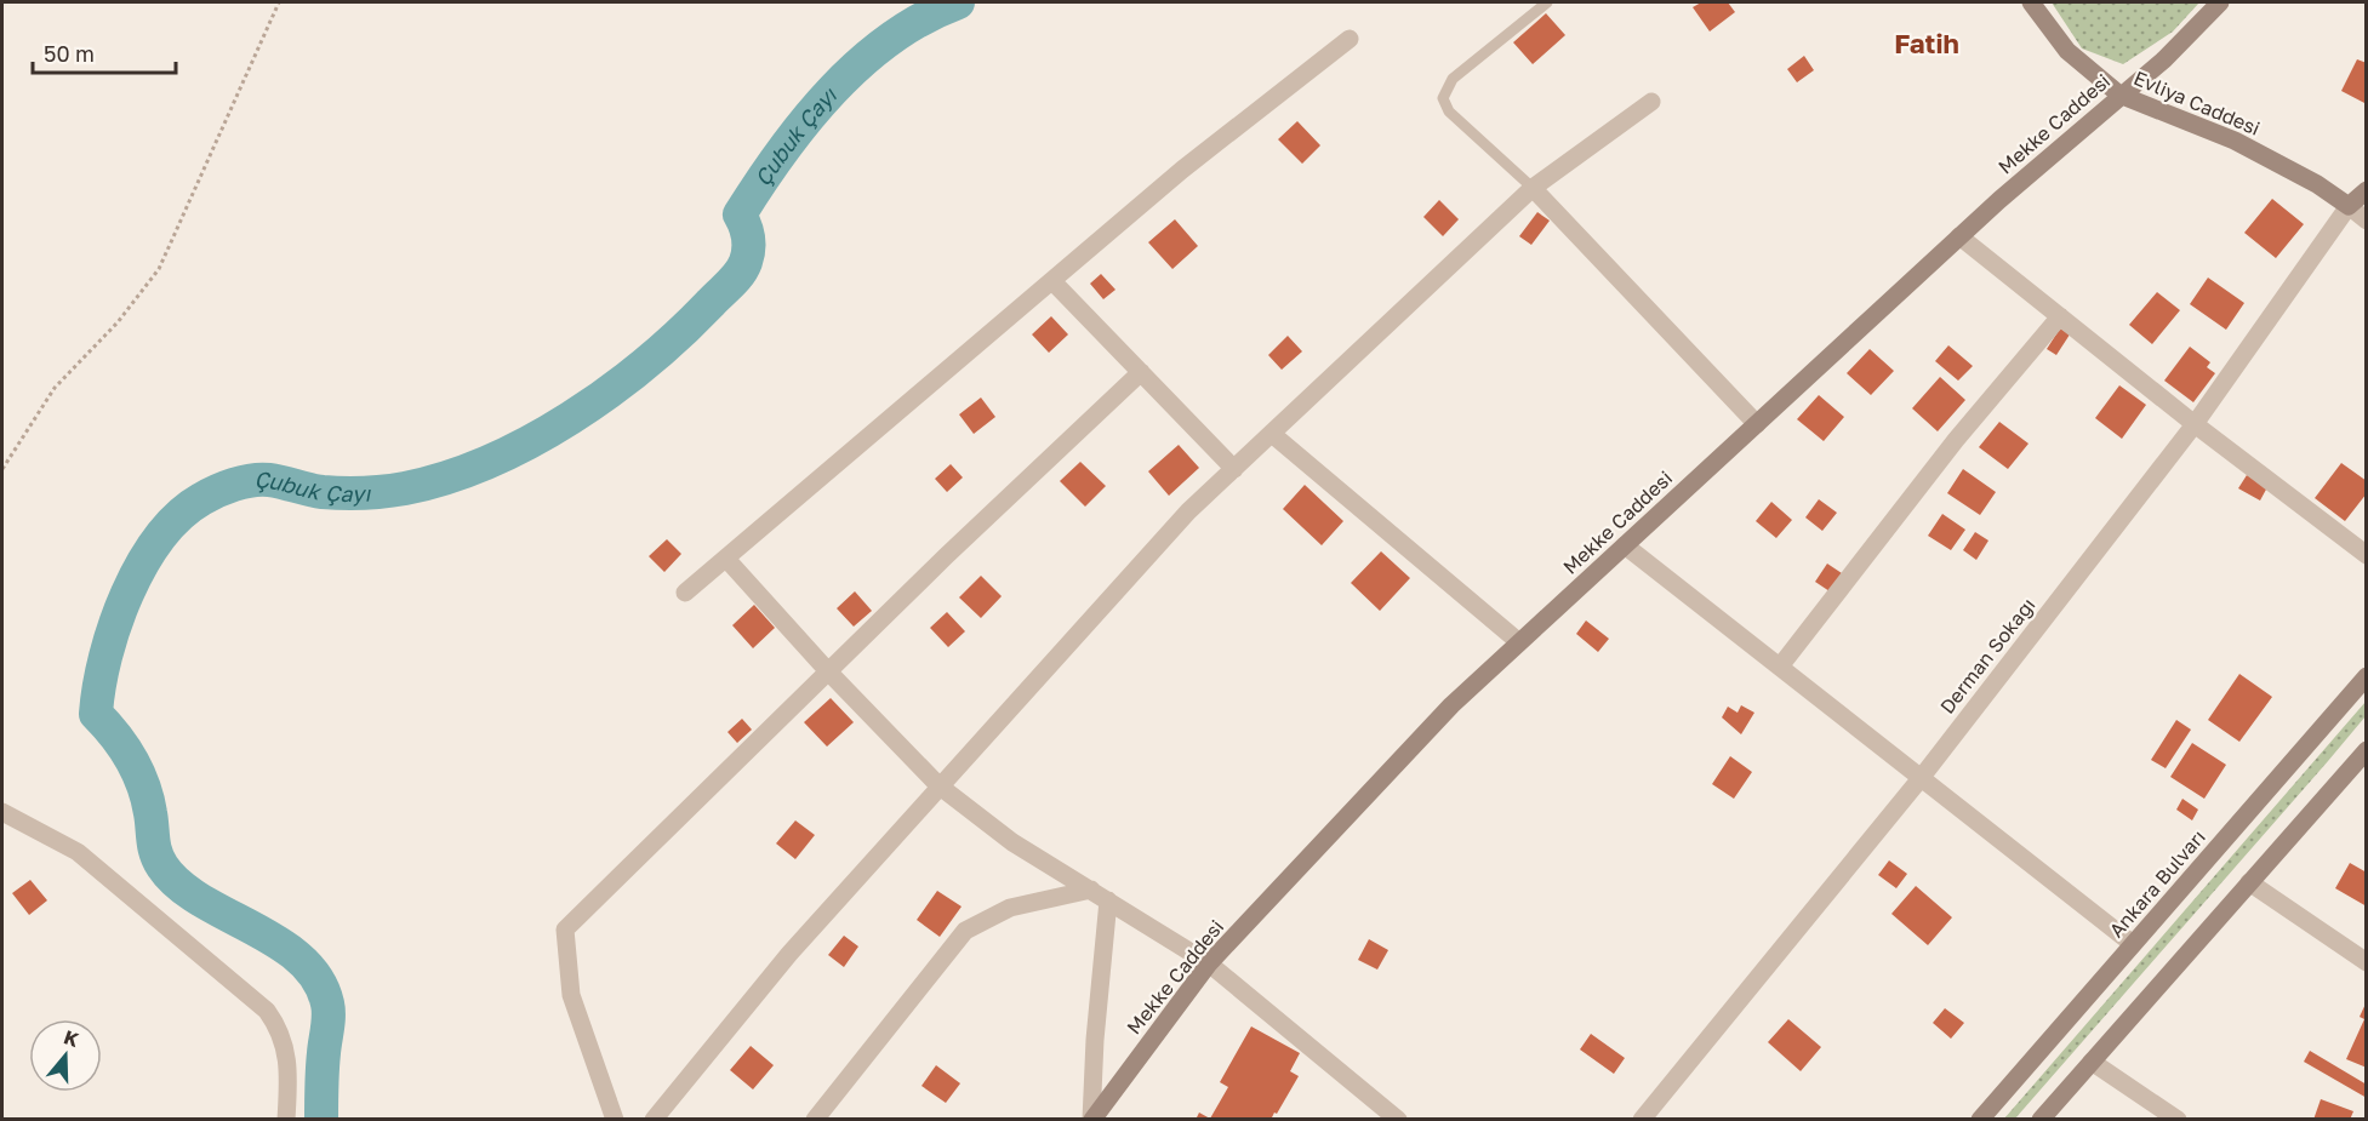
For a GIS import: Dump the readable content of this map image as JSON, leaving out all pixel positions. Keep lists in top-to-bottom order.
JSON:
{
  "streets": {
    "street": [
      "Evliya Caddesi",
      "Mekke Caddesi",
      "Derman Sokağı",
      "Ankara Bulvarı"
    ]
  },
  "crossings": [
    ["Evliya Caddesi", "Mekke Caddesi"],
    ["Evliya Caddesi", "Derman Sokağı"]
  ],
  "districts": ["Fatih"],
  "water": ["Çubuk Çayı"],
  "scale_bar": "50 m",
  "north": "top"
}
